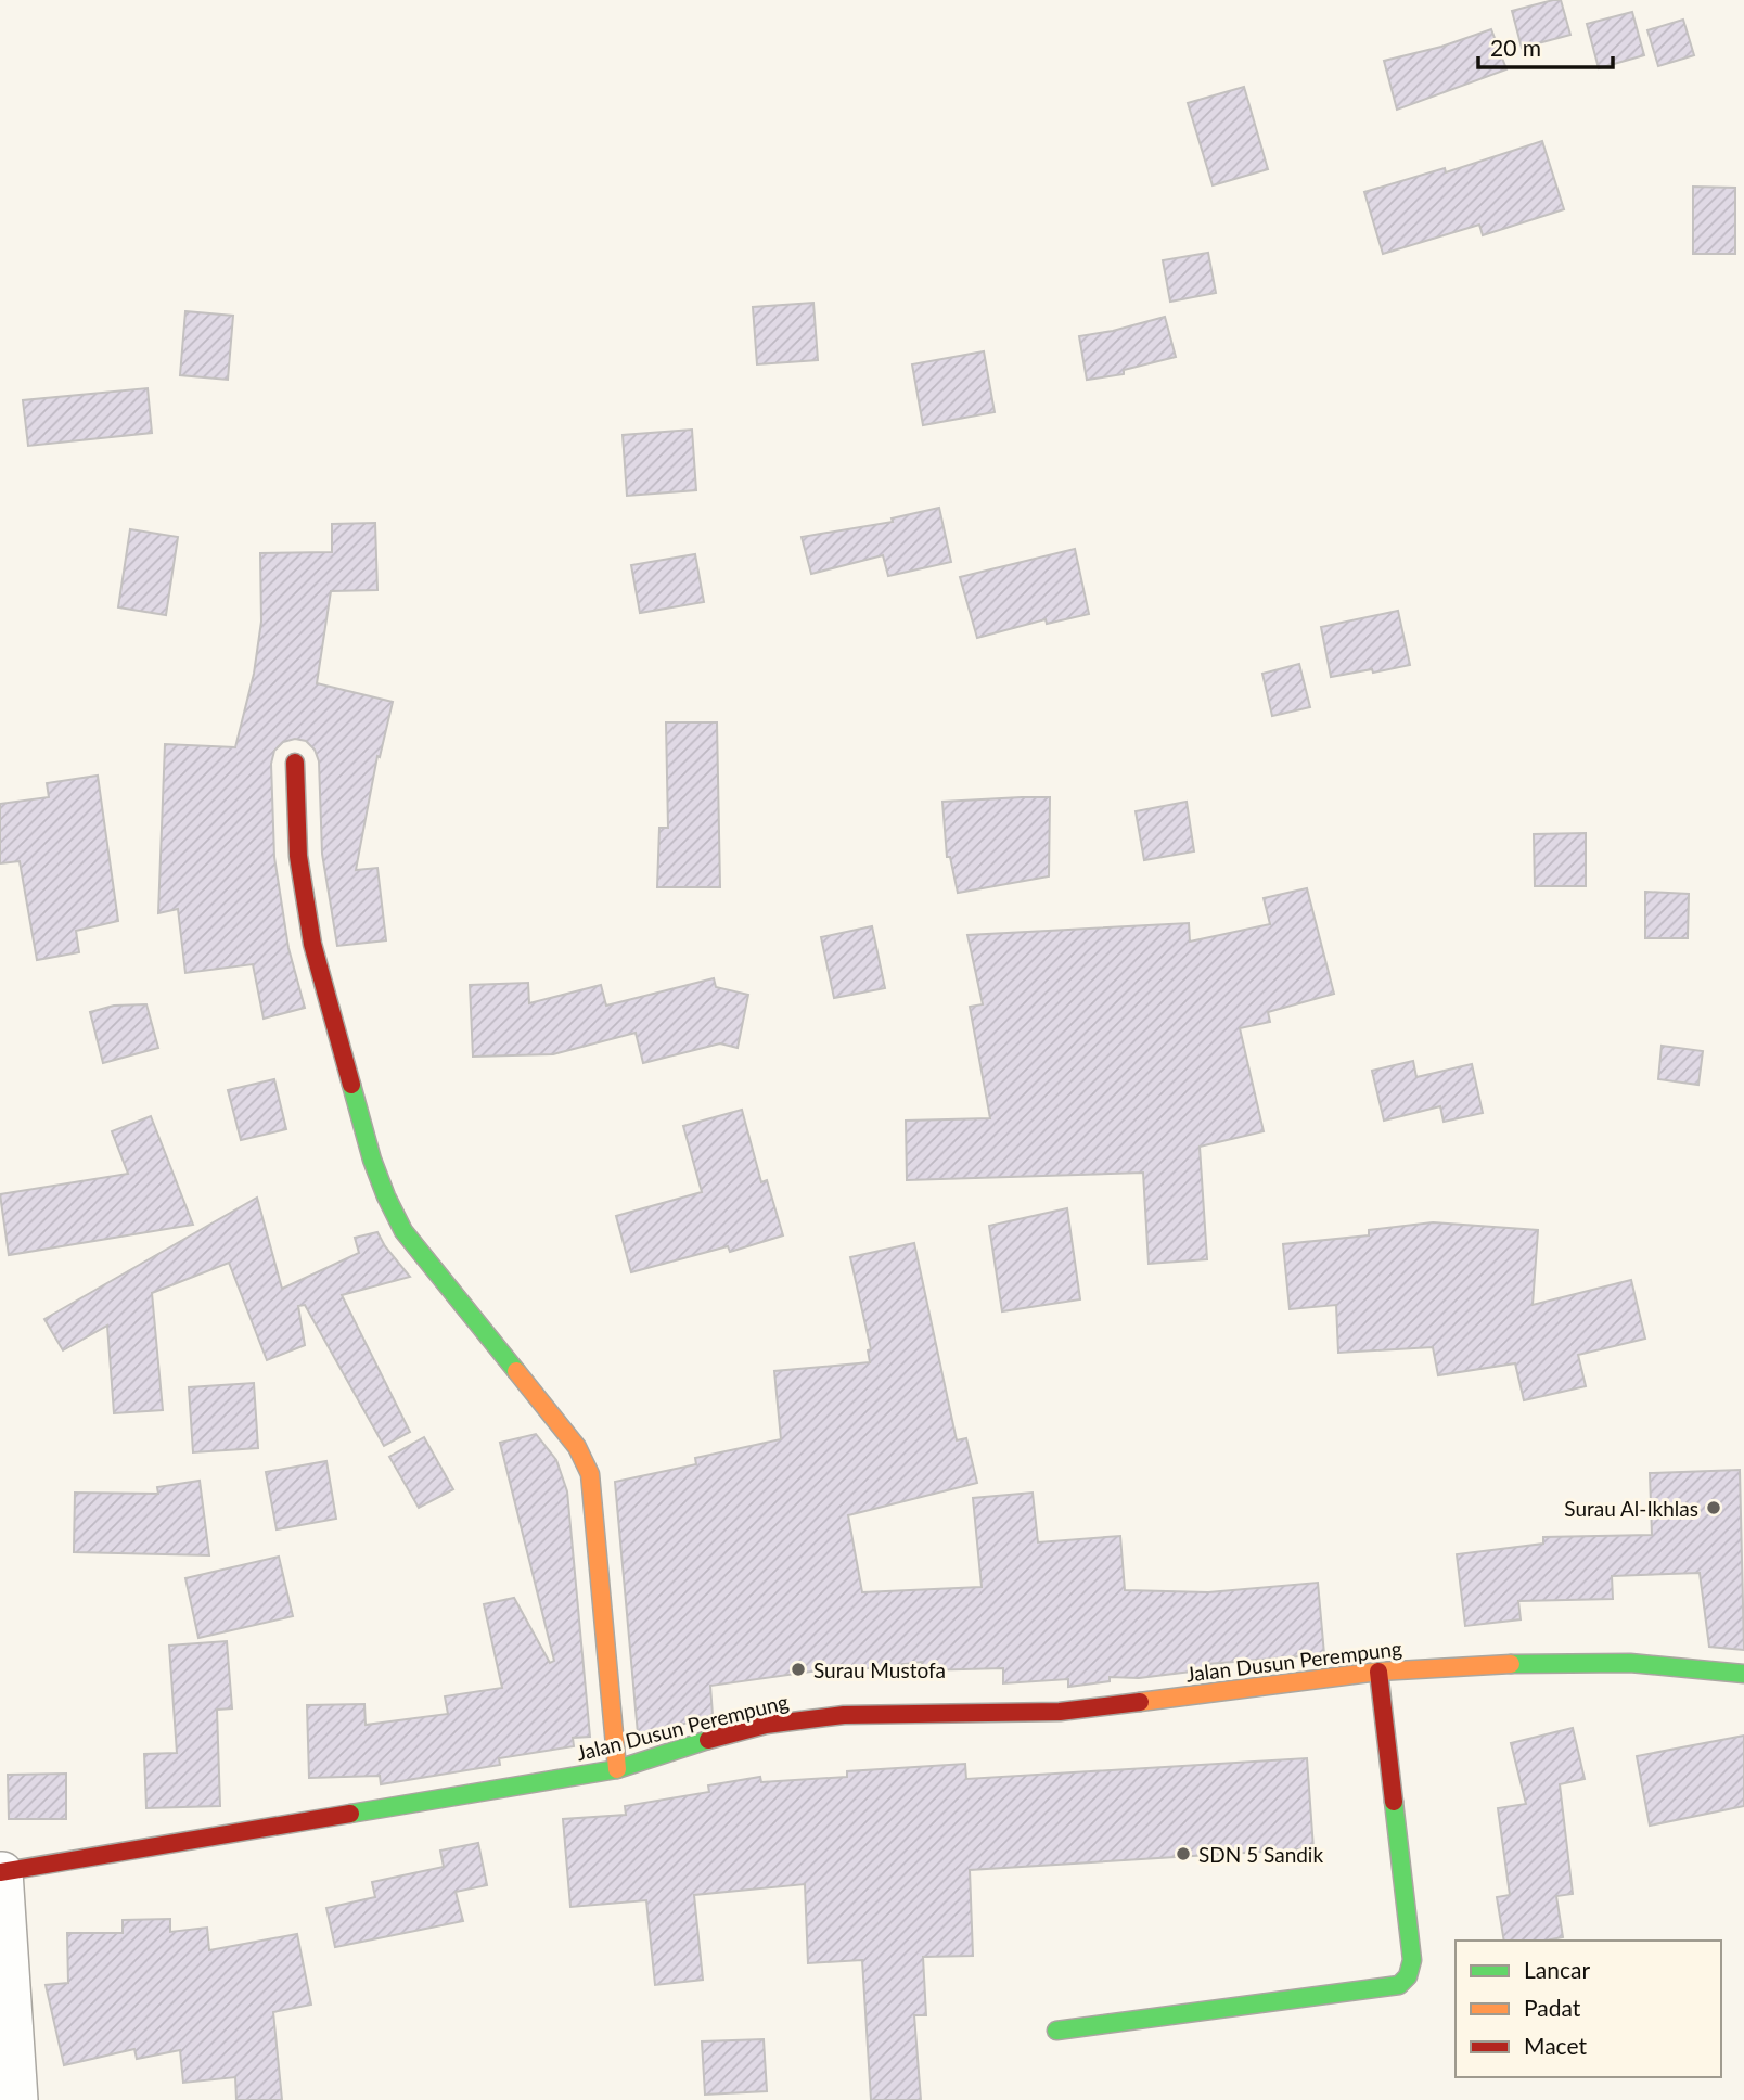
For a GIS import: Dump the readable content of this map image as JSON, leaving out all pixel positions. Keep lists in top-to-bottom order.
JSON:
{
  "streets": {
    "street": ["Jalan Dusun Perempung"]
  },
  "places": ["Surau Al-Ikhlas", "Surau Mustofa", "SDN 5 Sandik"],
  "legend": ["Lancar", "Padat", "Macet"],
  "scale_bar": "20 m"
}
